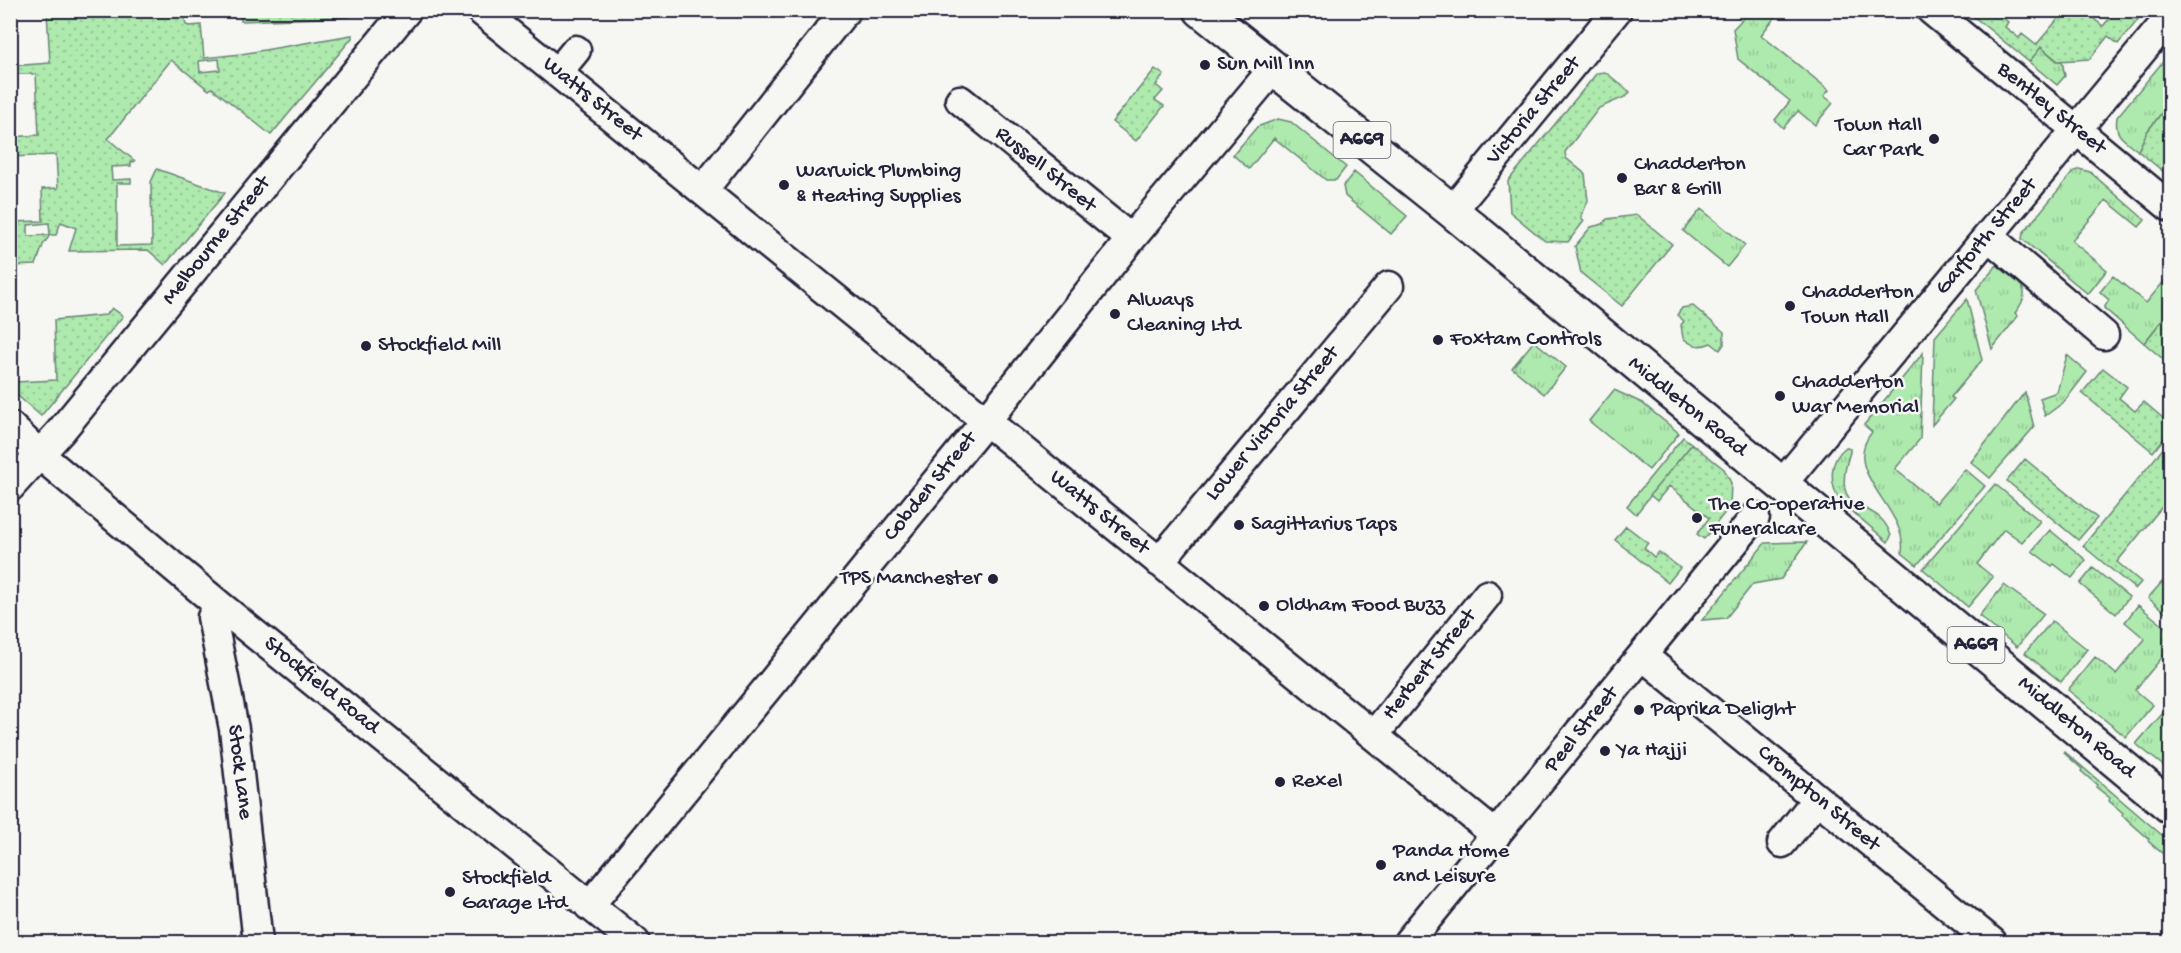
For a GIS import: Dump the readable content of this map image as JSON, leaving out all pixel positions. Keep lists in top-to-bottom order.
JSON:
{
  "streets": {
    "main road": ["A669", "Middleton Road"],
    "street": [
      "Watts Street",
      "Bentley Street",
      "Victoria Street",
      "Russell Street",
      "Garforth Street",
      "Melbourne Street",
      "Lower Victoria Street",
      "Cobden Street",
      "Herbert Street",
      "Stockfield Road",
      "Peel Street",
      "Stock Lane",
      "Crompton Street"
    ]
  },
  "crossings": [
    ["Watts Street", "Lower Victoria Street"],
    ["Watts Street", "Cobden Street"],
    ["Watts Street", "Herbert Street"],
    ["Watts Street", "Peel Street"],
    ["Bentley Street", "Garforth Street"],
    ["Victoria Street", "Middleton Road"],
    ["Russell Street", "Cobden Street"],
    ["Garforth Street", "Middleton Road"],
    ["Melbourne Street", "Stockfield Road"],
    ["Middleton Road", "Cobden Street"],
    ["Cobden Street", "Stockfield Road"],
    ["Stockfield Road", "Stock Lane"],
    ["Peel Street", "Crompton Street"]
  ],
  "places": [
    "Sun Mill Inn",
    "Town Hall Car Park",
    "Chadderton Bar & Grill",
    "Warwick Plumbing & Heating Supplies",
    "Chadderton Town Hall",
    "Always Cleaning Ltd",
    "Foxtam Controls",
    "Stockfield Mill",
    "Chadderton War Memorial",
    "The Co-operative Funeralcare",
    "Sagittarius Taps",
    "TPS Manchester",
    "Oldham Food Buzz",
    "Paprika Delight",
    "Ya Hajji",
    "Rexel",
    "Panda Home and Leisure",
    "Stockfield Garage Ltd"
  ]
}
